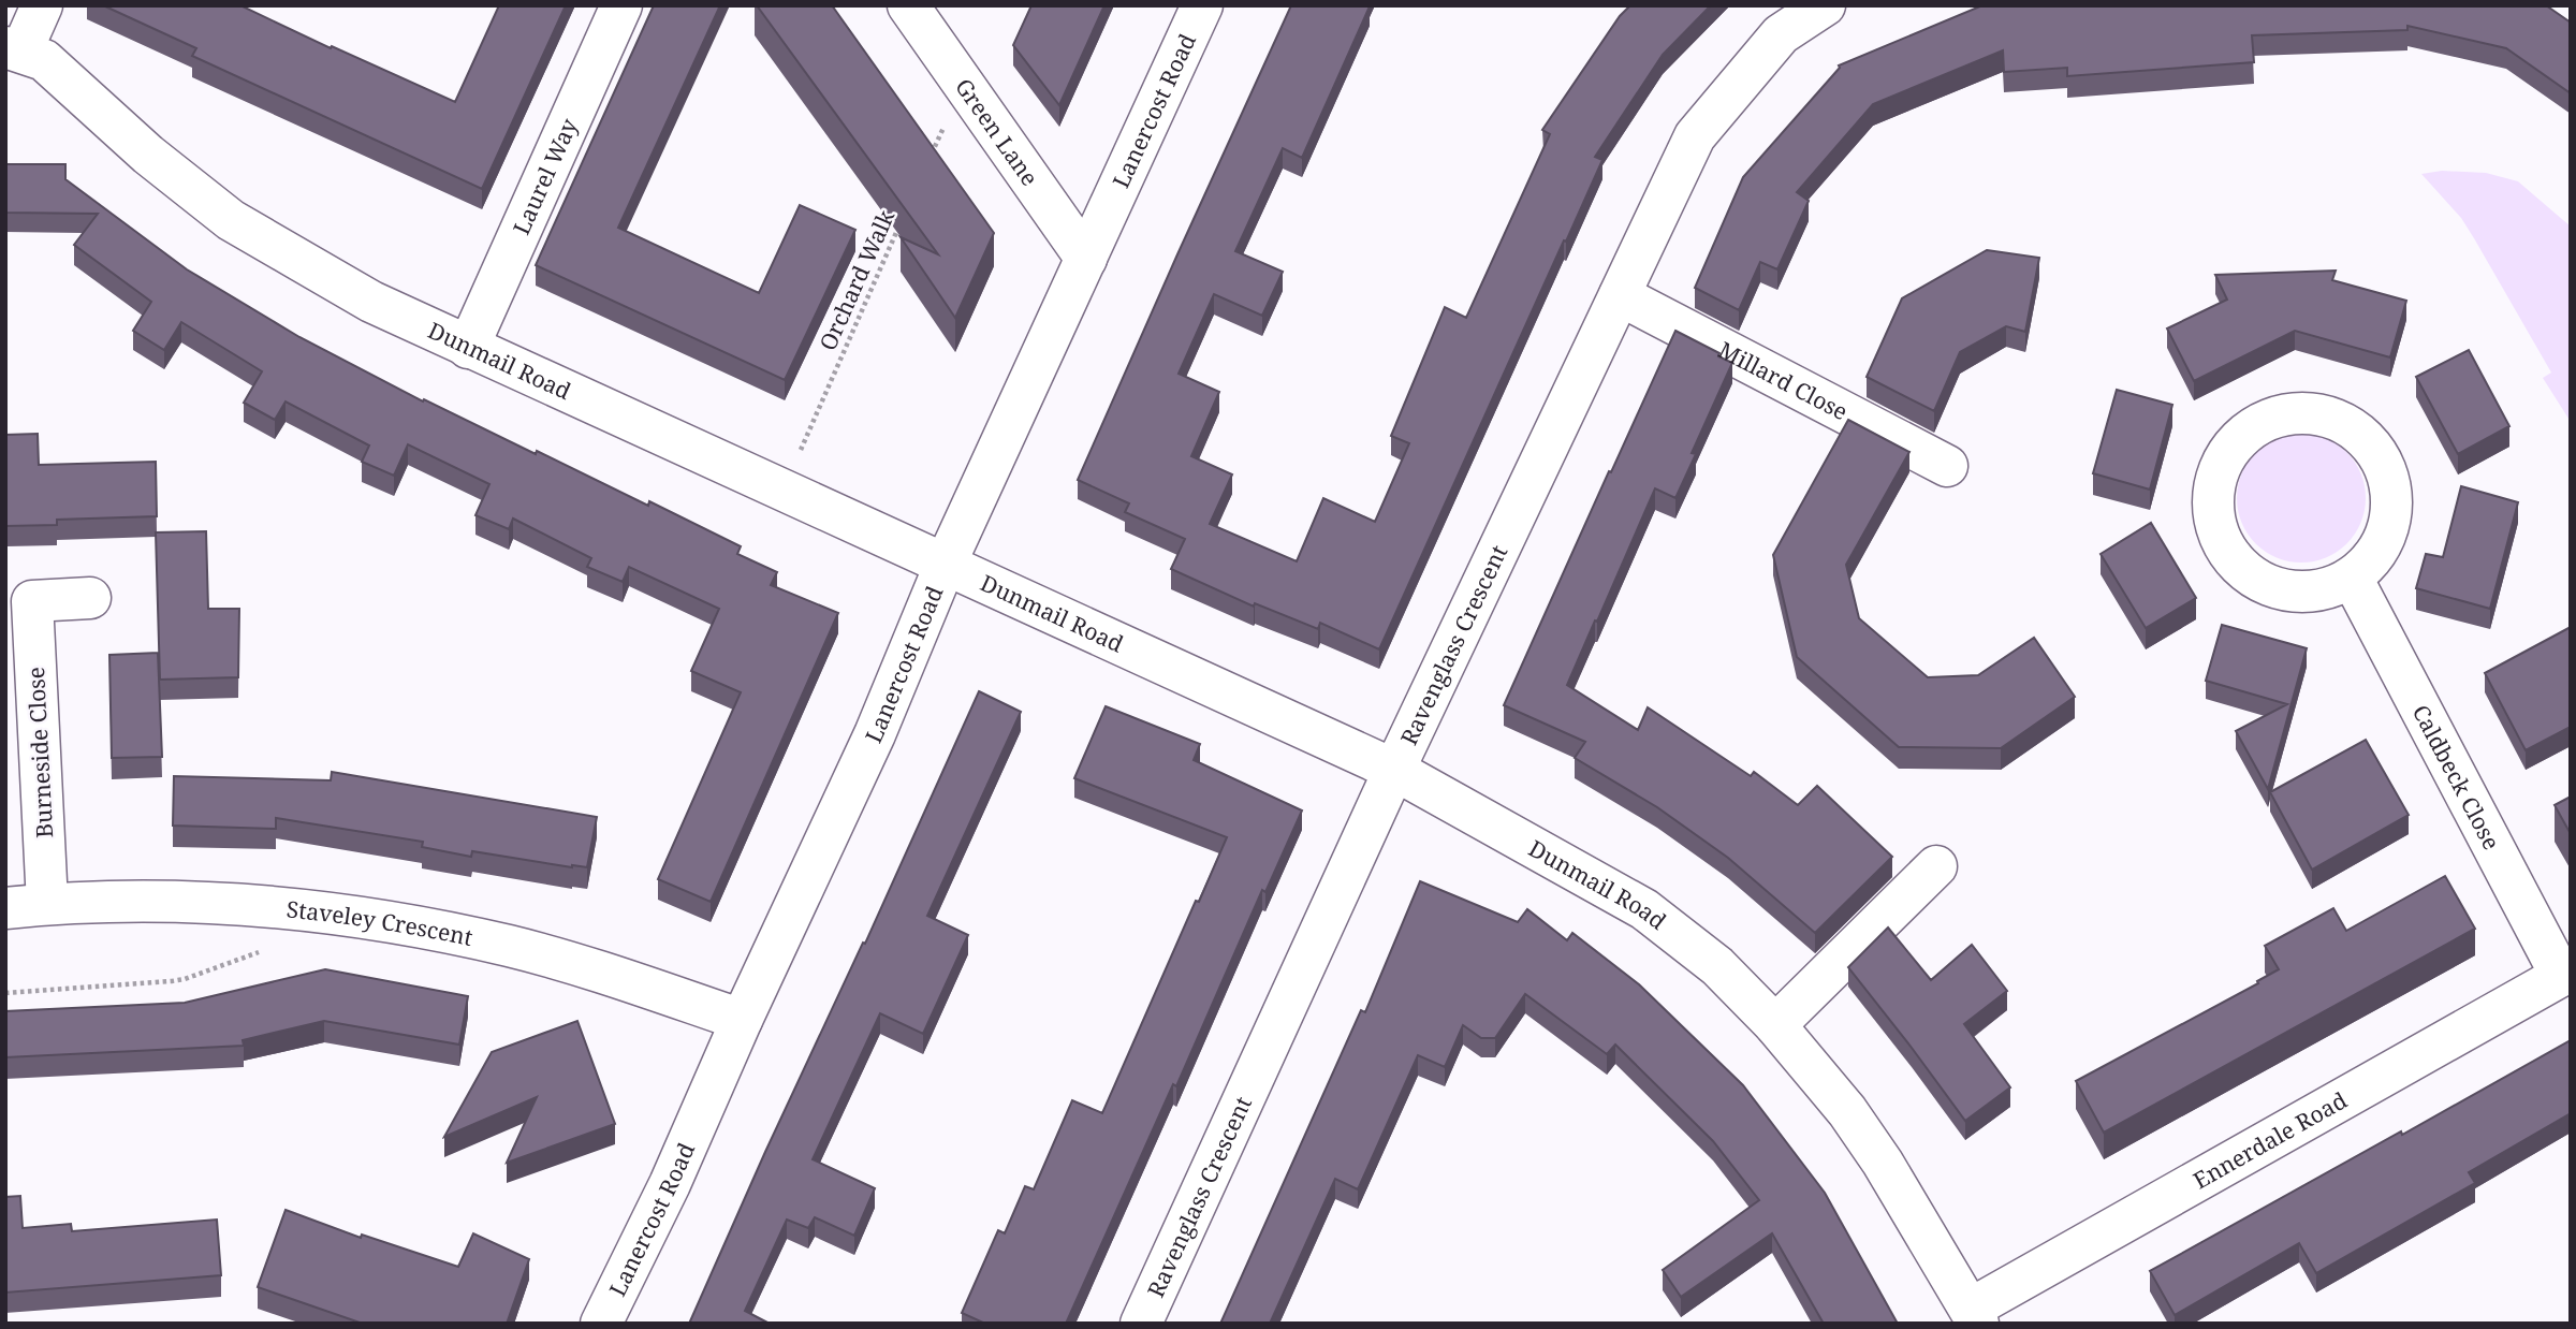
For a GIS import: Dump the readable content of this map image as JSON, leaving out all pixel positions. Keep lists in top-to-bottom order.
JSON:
{
  "streets": {
    "street": [
      "Lanercost Road",
      "Green Lane",
      "Laurel Way",
      "Dunmail Road",
      "Millard Close",
      "Ravenglass Crescent",
      "Burneside Close",
      "Caldbeck Close",
      "Staveley Crescent",
      "Ennerdale Road"
    ],
    "path": ["Orchard Walk"]
  },
  "crossings": [
    ["Lanercost Road", "Green Lane"],
    ["Lanercost Road", "Dunmail Road"],
    ["Lanercost Road", "Staveley Crescent"],
    ["Laurel Way", "Dunmail Road"],
    ["Orchard Walk", "Dunmail Road"],
    ["Dunmail Road", "Ravenglass Crescent"],
    ["Dunmail Road", "Ennerdale Road"],
    ["Millard Close", "Ravenglass Crescent"],
    ["Burneside Close", "Staveley Crescent"],
    ["Caldbeck Close", "Ennerdale Road"]
  ]
}
